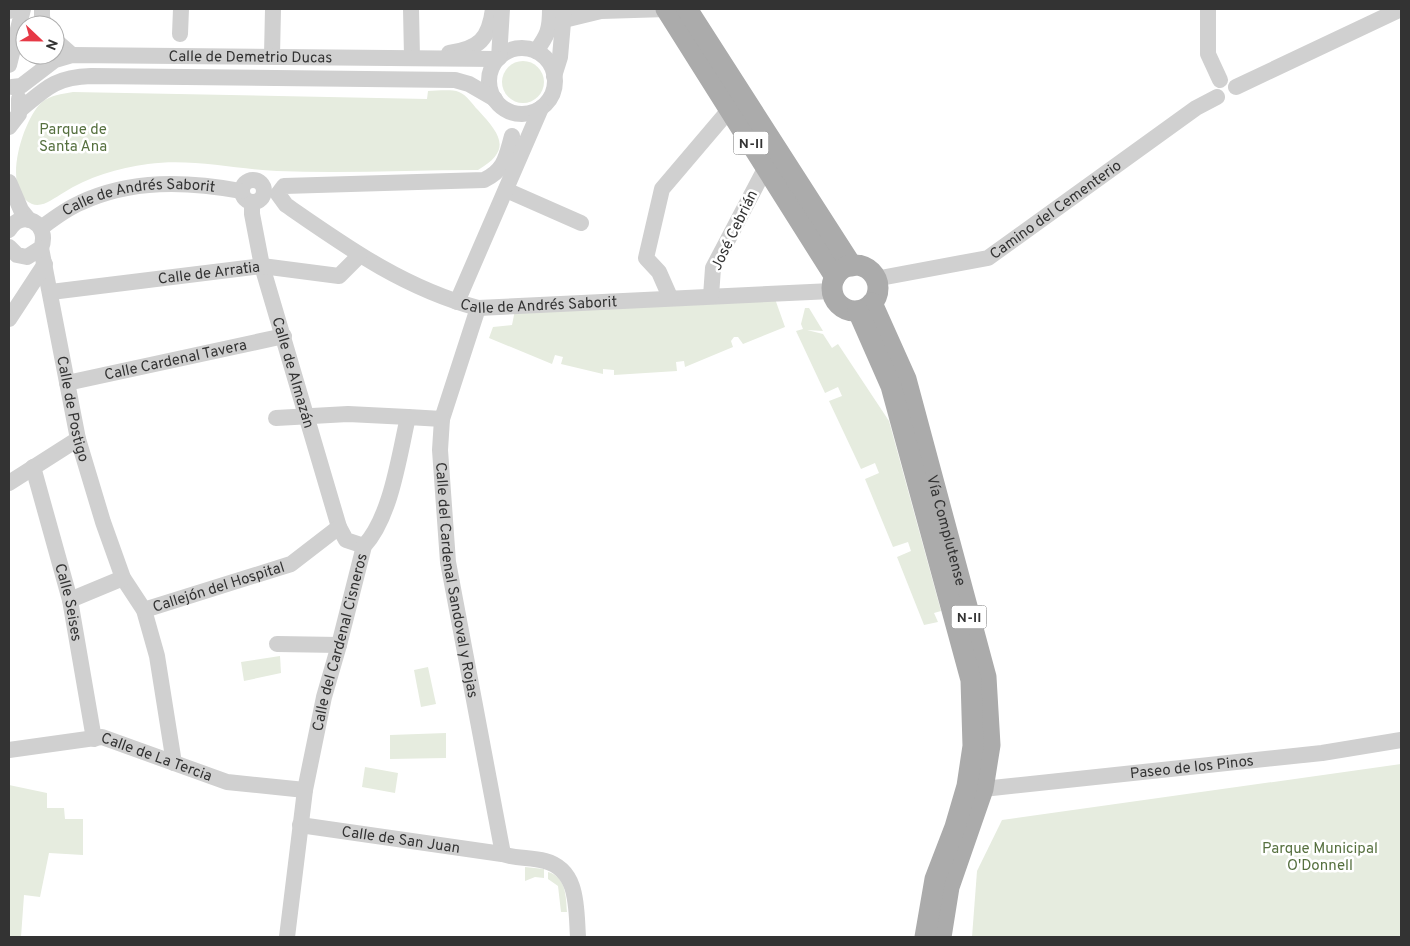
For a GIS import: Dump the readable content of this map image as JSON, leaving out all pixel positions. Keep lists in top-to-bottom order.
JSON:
{
  "streets": {
    "main road": ["N-II", "Vía Complutense"],
    "street": [
      "Calle de Demetrio Ducas",
      "Calle de Andrés Saborit",
      "Camino del Cementerio",
      "José Cebrián",
      "Calle de Arratia",
      "Calle Cardenal Tavera",
      "Calle de Almazán",
      "Calle de Postigo",
      "Calle del Cardenal Sandoval y Rojas",
      "Callejón del Hospital",
      "Calle Seises",
      "Calle del Cardenal Cisneros",
      "Calle de La Tercia",
      "Paseo de los Pinos",
      "Calle de San Juan"
    ]
  },
  "crossings": [
    ["N-II", "Calle de Andrés Saborit"],
    ["N-II", "Camino del Cementerio"],
    ["N-II", "José Cebrián"],
    ["N-II", "Vía Complutense"],
    ["Calle de Andrés Saborit", "Camino del Cementerio"],
    ["Calle de Andrés Saborit", "José Cebrián"],
    ["Calle de Andrés Saborit", "Calle de Arratia"],
    ["Calle de Andrés Saborit", "Calle de Almazán"],
    ["Calle de Andrés Saborit", "Calle de Postigo"],
    ["Calle de Andrés Saborit", "Vía Complutense"],
    ["Calle de Andrés Saborit", "Calle del Cardenal Sandoval y Rojas"],
    ["Camino del Cementerio", "Vía Complutense"],
    ["Calle de Arratia", "Calle de Almazán"],
    ["Calle de Arratia", "Calle de Postigo"],
    ["Calle Cardenal Tavera", "Calle de Almazán"],
    ["Calle Cardenal Tavera", "Calle de Postigo"],
    ["Calle de Almazán", "Callejón del Hospital"],
    ["Calle de Postigo", "Callejón del Hospital"],
    ["Calle de Postigo", "Calle de La Tercia"],
    ["Vía Complutense", "Paseo de los Pinos"],
    ["Calle del Cardenal Sandoval y Rojas", "Calle de San Juan"],
    ["Calle Seises", "Calle de La Tercia"],
    ["Calle del Cardenal Cisneros", "Calle de La Tercia"],
    ["Calle del Cardenal Cisneros", "Calle de San Juan"]
  ],
  "parks": ["Parque de Santa Ana", "Parque Municipal O'Donnell"],
  "north": "right"
}
